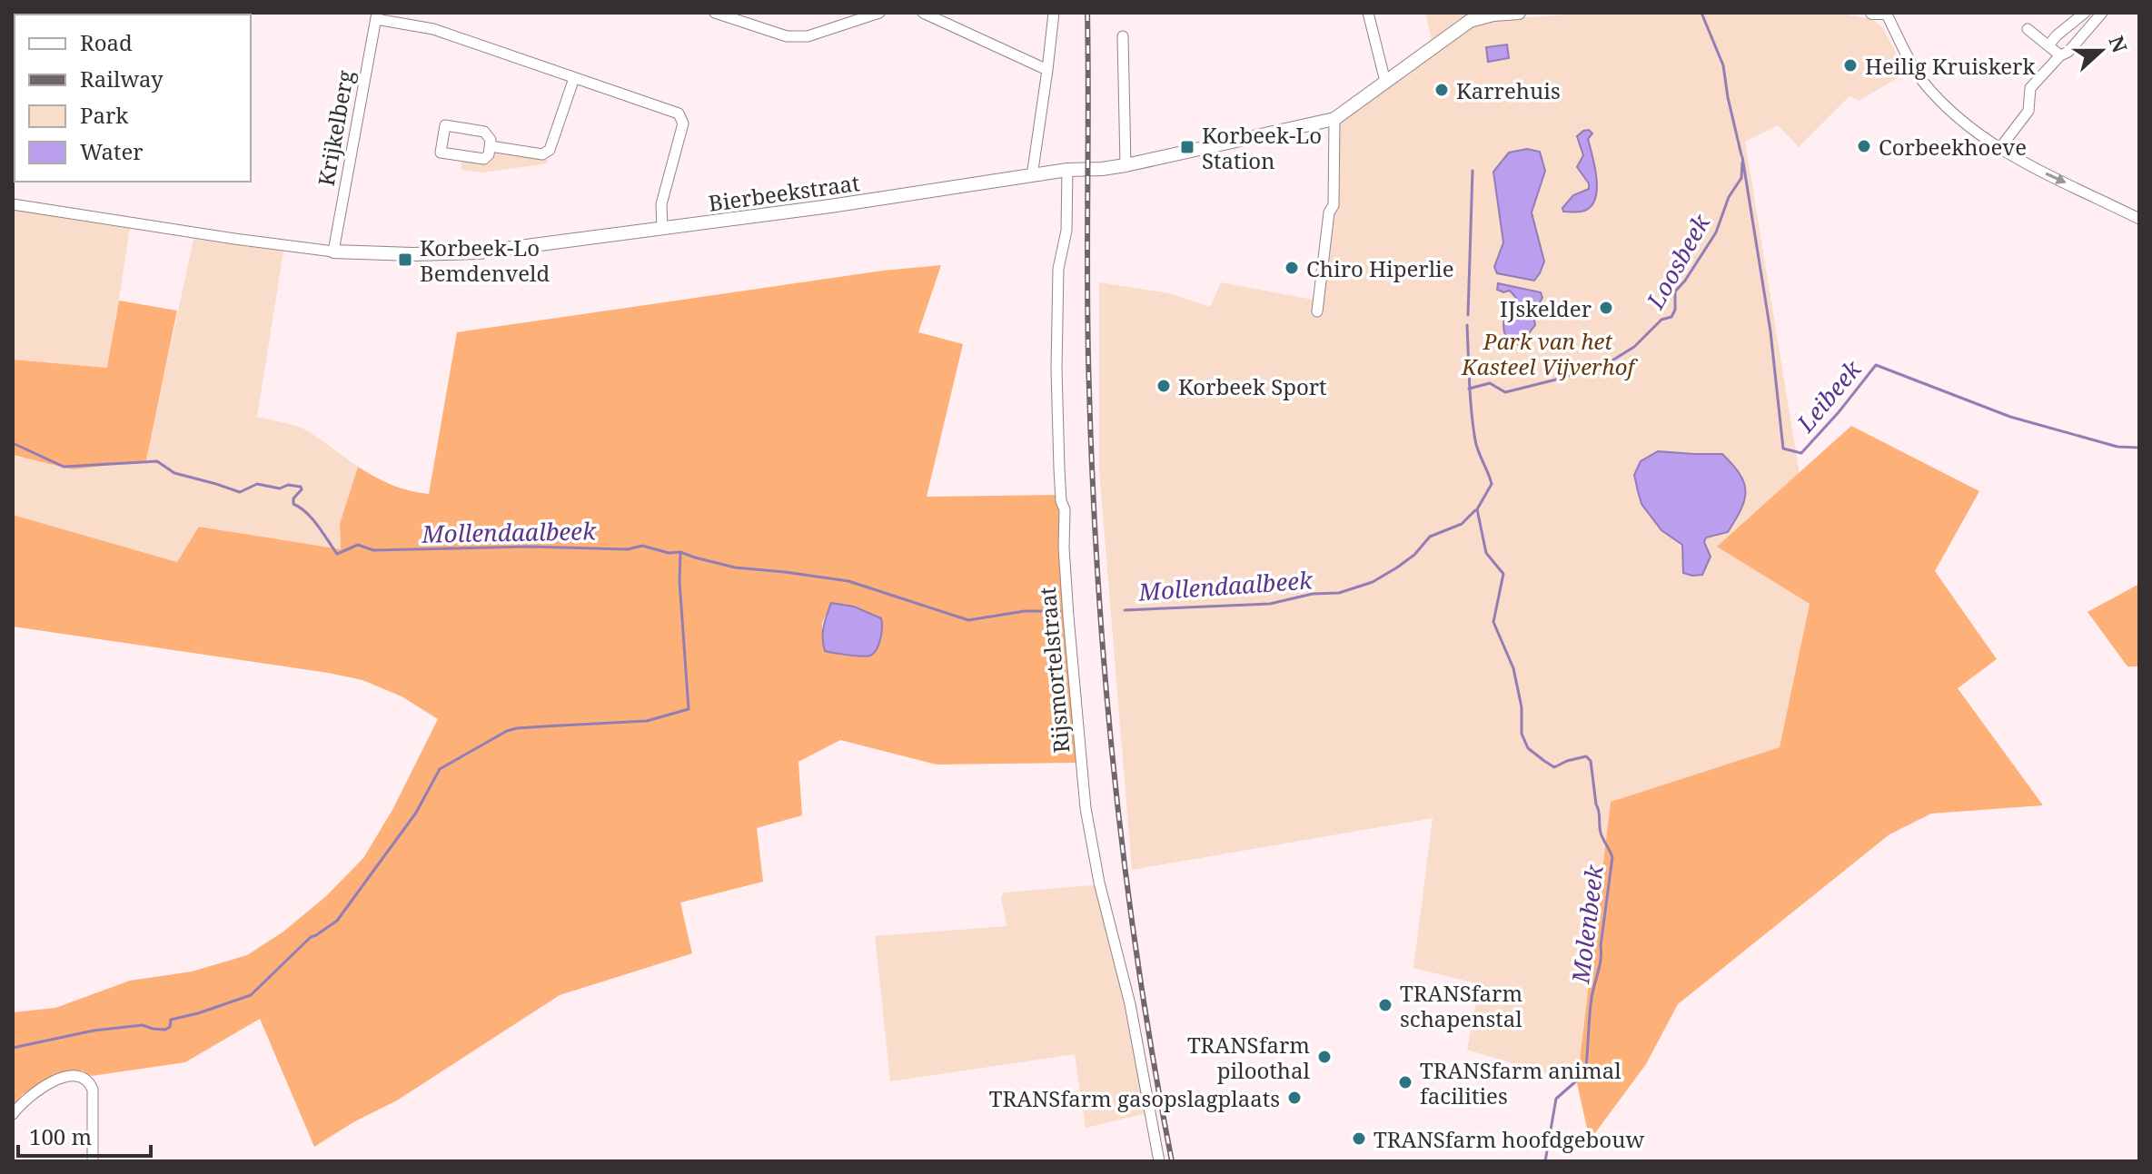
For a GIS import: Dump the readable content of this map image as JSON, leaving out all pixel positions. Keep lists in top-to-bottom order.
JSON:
{
  "streets": {
    "street": ["Krijkelberg", "Bierbeekstraat", "Rijsmortelstraat"]
  },
  "crossings": [
    ["Krijkelberg", "Bierbeekstraat"],
    ["Bierbeekstraat", "Rijsmortelstraat"]
  ],
  "water": [
    "Loosbeek",
    "Leibeek",
    "Mollendaalbeek",
    "Molenbeek"
  ],
  "parks": ["Park van het Kasteel Vijverhof"],
  "places": {
    "other": [
      "Heilig Kruiskerk",
      "Karrehuis",
      "Corbeekhoeve",
      "Chiro Hiperlie",
      "IJskelder",
      "Korbeek Sport",
      "TRANSfarm schapenstal",
      "TRANSfarm piloothal",
      "TRANSfarm animal facilities",
      "TRANSfarm gasopslagplaats",
      "TRANSfarm hoofdgebouw"
    ],
    "transit": ["Korbeek-Lo Station", "Korbeek-Lo Bemdenveld"]
  },
  "legend": [
    "Road",
    "Railway",
    "Park",
    "Water"
  ],
  "scale_bar": "100 m",
  "north": "right"
}
